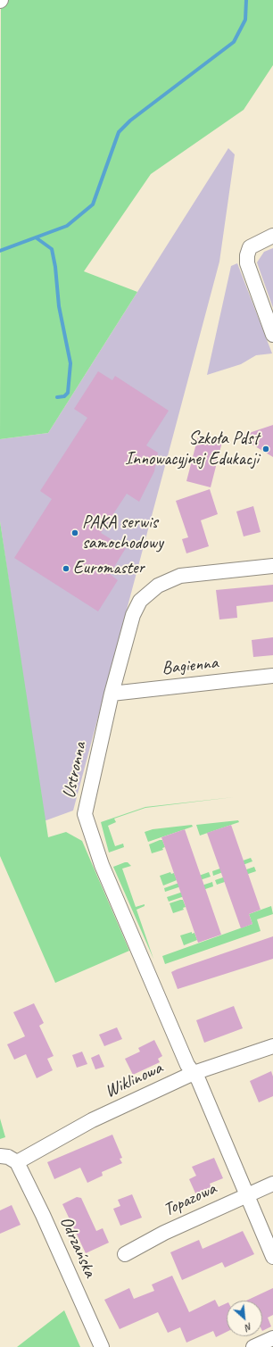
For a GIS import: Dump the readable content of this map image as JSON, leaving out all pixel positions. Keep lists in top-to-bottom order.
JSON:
{
  "streets": {
    "street": [
      "Bagienna",
      "Ustronna",
      "Wiklinowa",
      "Topazowa",
      "Odrzańska"
    ]
  },
  "crossings": [
    ["Bagienna", "Ustronna"],
    ["Ustronna", "Wiklinowa"],
    ["Ustronna", "Topazowa"],
    ["Wiklinowa", "Odrzańska"]
  ],
  "places": ["Szkoła Pdst Innowacyjnej Edukacji", "PAKA serwis samochodowy", "Euromaster"],
  "north": "bottom right"
}
